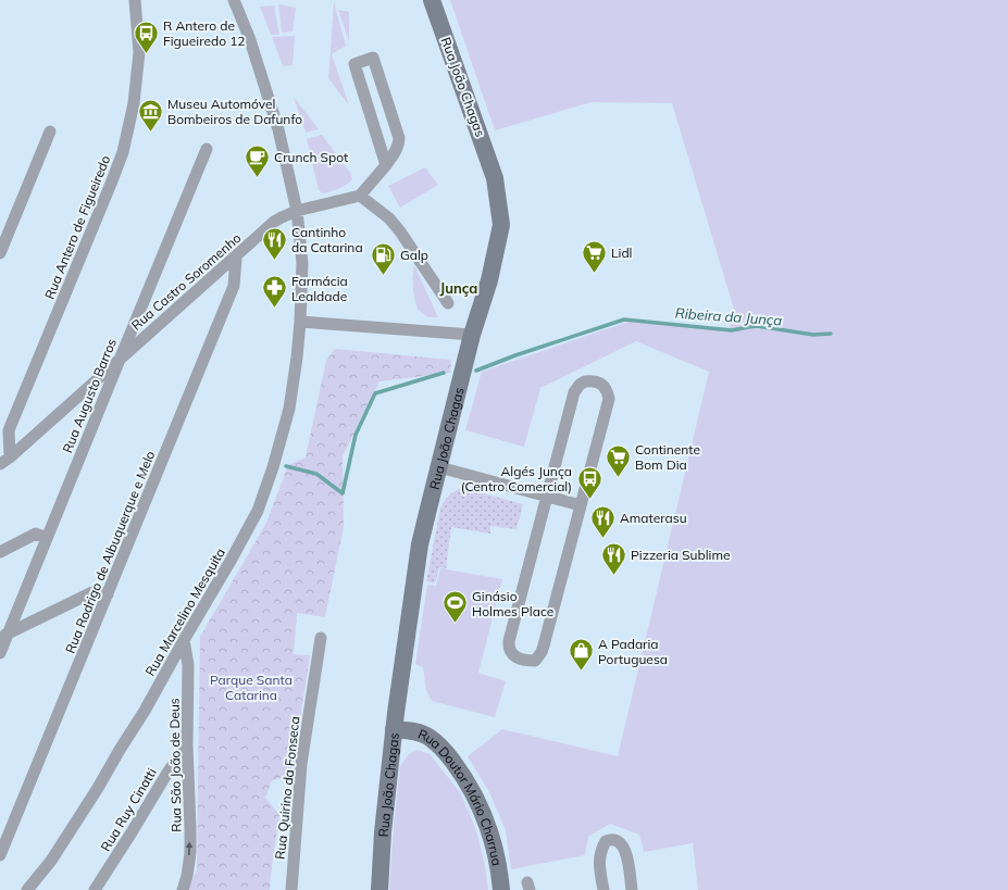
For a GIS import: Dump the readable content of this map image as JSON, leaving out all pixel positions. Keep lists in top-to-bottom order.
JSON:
{
  "streets": {
    "street": [
      "Rua João Chagas",
      "Rua Antero de Figueiredo",
      "Rua Castro Soromenho",
      "Rua Augusto Barros",
      "Rua Rodrigo de Albuquerque e Melo",
      "Rua Marcelino Mesquita",
      "Rua São João de Deus",
      "Rua Quirino da Fonseca",
      "Rua Doutor Mário Charrua",
      "Rua Ruy Cinatti"
    ]
  },
  "crossings": [
    ["Rua João Chagas", "Rua Doutor Mário Charrua"],
    ["Rua Antero de Figueiredo", "Rua Castro Soromenho"],
    ["Rua Castro Soromenho", "Rua Augusto Barros"],
    ["Rua Castro Soromenho", "Rua Rodrigo de Albuquerque e Melo"],
    ["Rua Castro Soromenho", "Rua Marcelino Mesquita"],
    ["Rua Marcelino Mesquita", "Rua São João de Deus"],
    ["Rua São João de Deus", "Rua Ruy Cinatti"]
  ],
  "one_way": ["Rua São João de Deus"],
  "districts": ["Junça"],
  "water": ["Ribeira da Junça"],
  "parks": ["Parque Santa Catarina"],
  "places": {
    "bus stop": ["R Antero de Figueiredo 12", "Algés Junça (Centro Comercial)"],
    "museum": ["Museu Automóvel Bombeiros de Dafunfo"],
    "cafe": ["Crunch Spot"],
    "restaurant": ["Cantinho da Catarina", "Amaterasu", "Pizzeria Sublime"],
    "supermarket": ["Lidl", "Continente Bom Dia"],
    "fuel station": ["Galp"],
    "pharmacy": ["Farmácia Lealdade"],
    "sports": ["Ginásio Holmes Place"],
    "shop": ["A Padaria Portuguesa"]
  }
}
